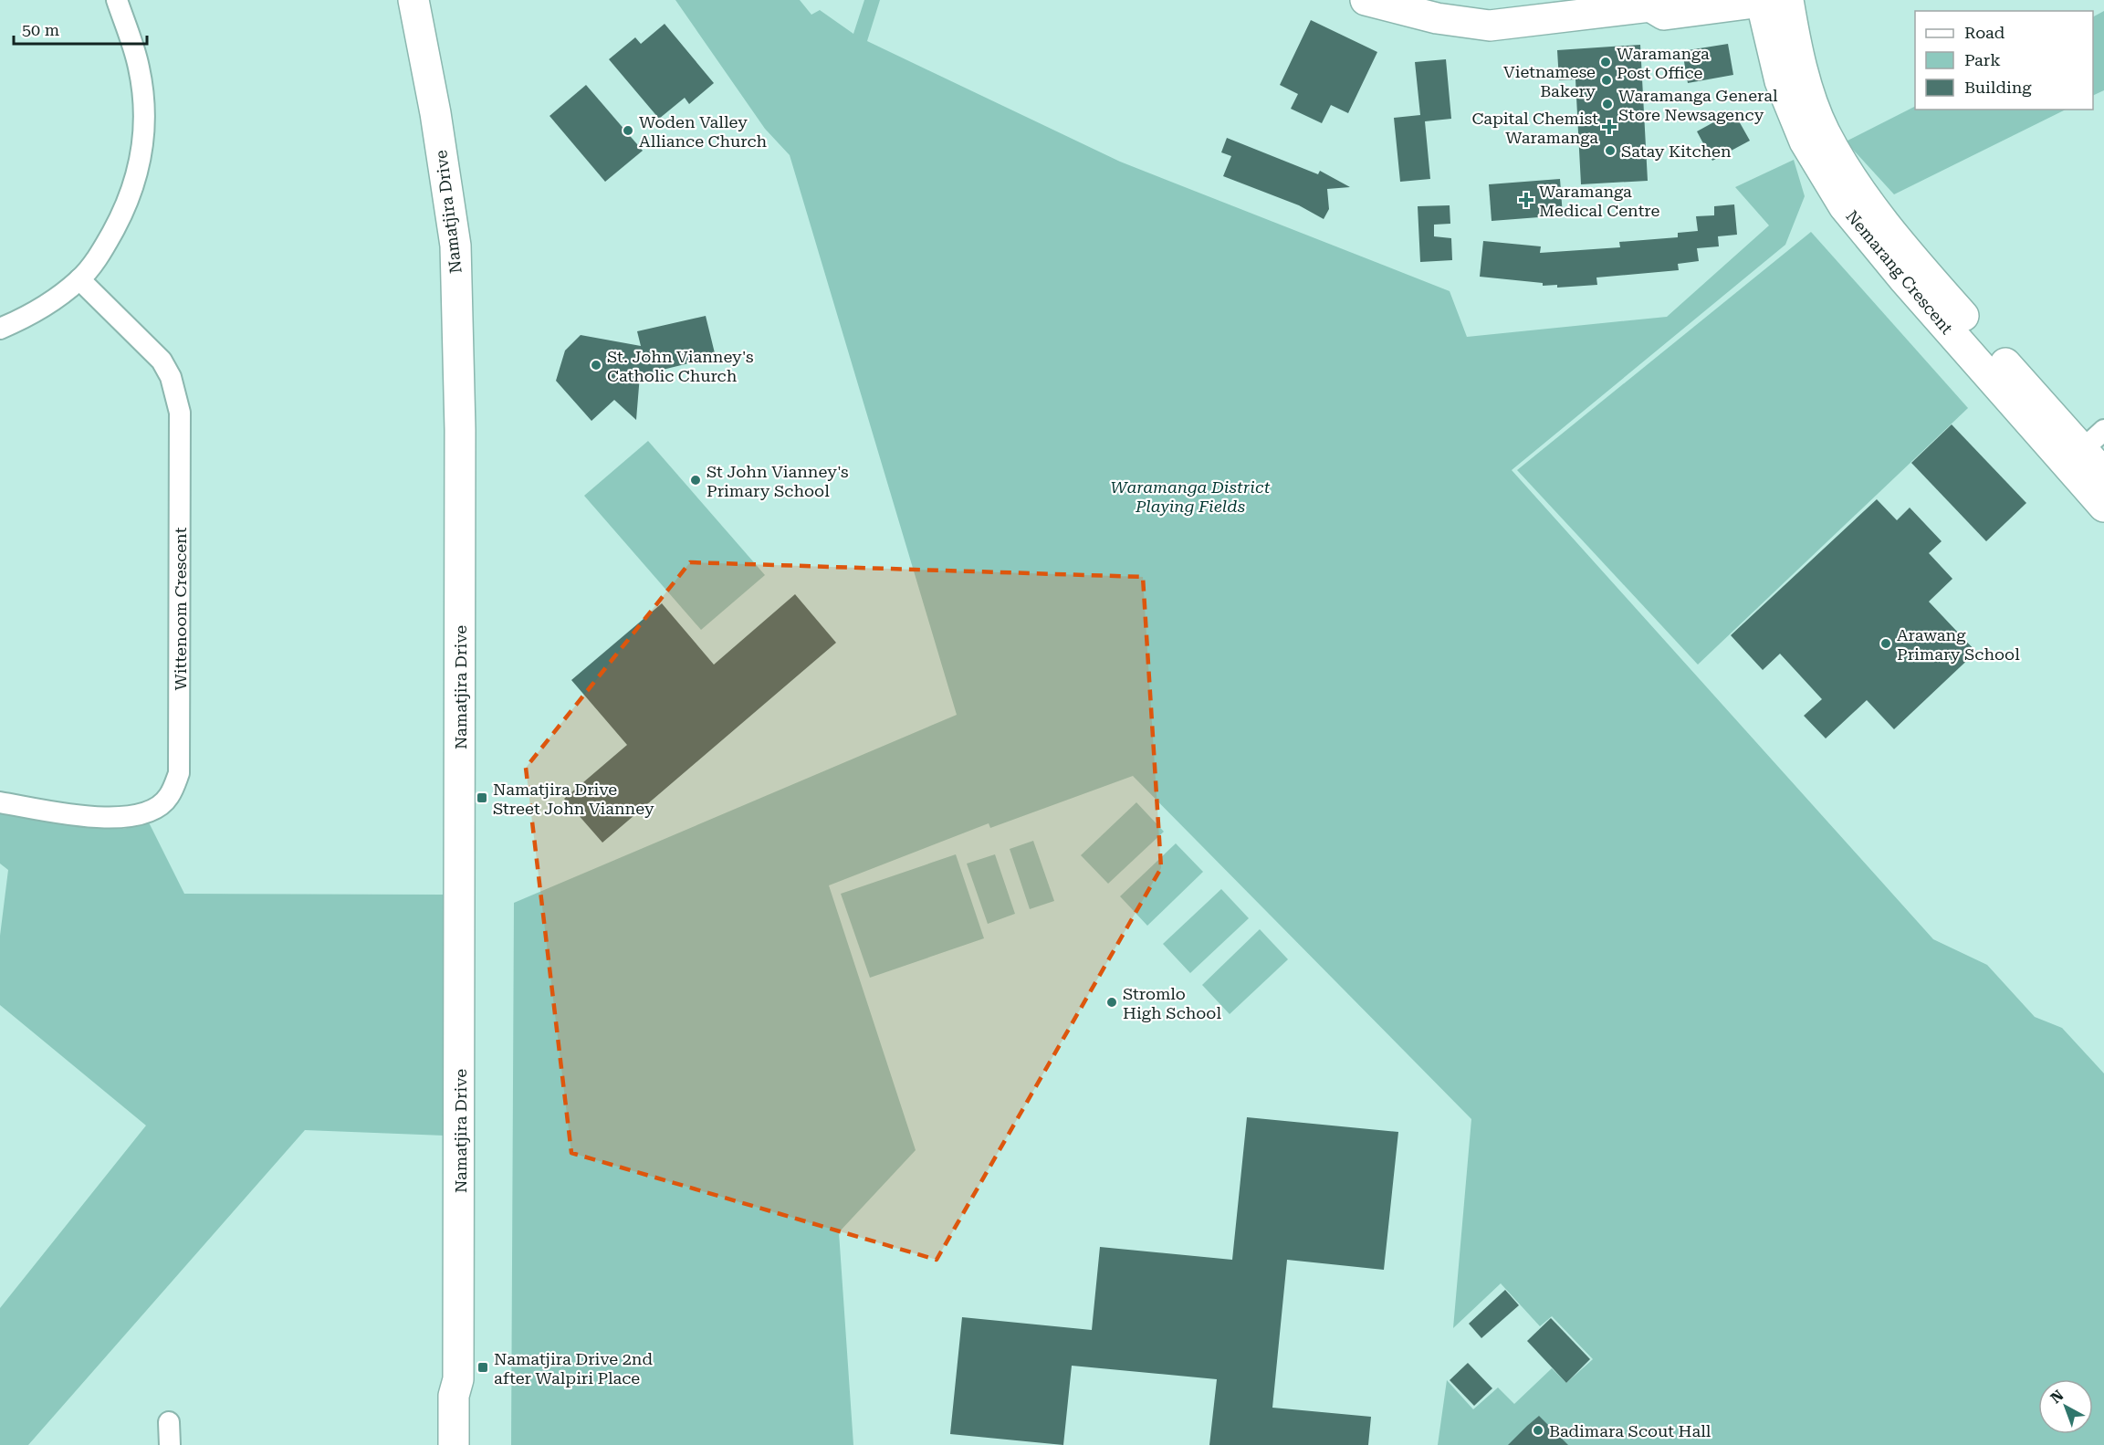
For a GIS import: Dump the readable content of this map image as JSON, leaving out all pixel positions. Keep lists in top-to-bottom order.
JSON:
{
  "streets": {
    "main road": ["Namatjira Drive", "Nemarang Crescent"],
    "street": ["Wittenoom Crescent"]
  },
  "parks": ["Waramanga District Playing Fields"],
  "places": {
    "other": [
      "Waramanga Post Office",
      "Vietnamese Bakery",
      "Waramanga General Store Newsagency",
      "Woden Valley Alliance Church",
      "Satay Kitchen",
      "St. John Vianney's Catholic Church",
      "St John Vianney's Primary School",
      "Arawang Primary School",
      "Stromlo High School",
      "Badimara Scout Hall"
    ],
    "health": ["Capital Chemist Waramanga", "Waramanga Medical Centre"],
    "transit": ["Namatjira Drive Street John Vianney", "Namatjira Drive 2nd after Walpiri Place"]
  },
  "legend": ["Road", "Park", "Building"],
  "scale_bar": "50 m",
  "north": "top left"
}
